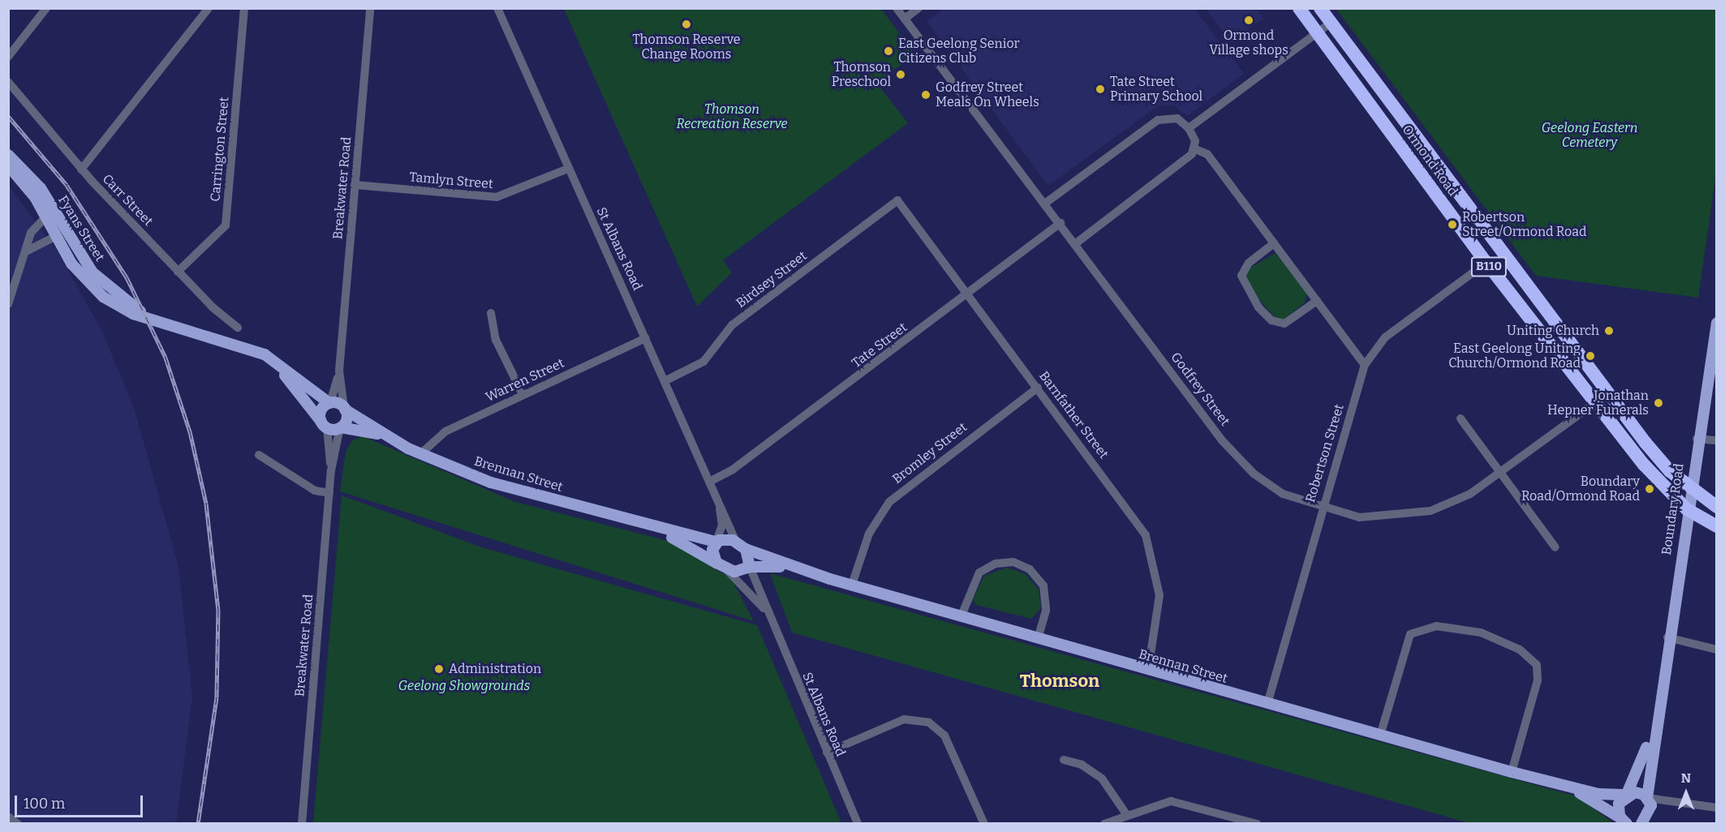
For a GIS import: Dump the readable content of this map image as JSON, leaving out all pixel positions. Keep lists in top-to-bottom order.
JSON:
{
  "streets": {
    "highway": ["Ormond Road", "B110"],
    "main road": ["Fyans Street", "Brennan Street", "Boundary Road"],
    "street": [
      "Carrington Street",
      "Tamlyn Street",
      "Breakwater Road",
      "Carr Street",
      "St Albans Road",
      "Birdsey Street",
      "Tate Street",
      "Warren Street",
      "Godfrey Street",
      "Barnfather Street",
      "Bromley Street",
      "Robertson Street"
    ]
  },
  "crossings": [
    ["Carrington Street", "Carr Street"],
    ["Ormond Road", "B110"],
    ["Ormond Road", "Godfrey Street"],
    ["Ormond Road", "Robertson Street"],
    ["Ormond Road", "Boundary Road"],
    ["Tamlyn Street", "Breakwater Road"],
    ["Tamlyn Street", "St Albans Road"],
    ["Breakwater Road", "Fyans Street"],
    ["Breakwater Road", "Brennan Street"],
    ["Fyans Street", "Brennan Street"],
    ["St Albans Road", "Birdsey Street"],
    ["St Albans Road", "Tate Street"],
    ["St Albans Road", "Warren Street"],
    ["St Albans Road", "Brennan Street"],
    ["B110", "Boundary Road"],
    ["Birdsey Street", "Barnfather Street"],
    ["Tate Street", "Godfrey Street"],
    ["Tate Street", "Barnfather Street"],
    ["Warren Street", "Brennan Street"],
    ["Godfrey Street", "Robertson Street"],
    ["Barnfather Street", "Bromley Street"],
    ["Barnfather Street", "Brennan Street"],
    ["Bromley Street", "Brennan Street"],
    ["Robertson Street", "Brennan Street"],
    ["Brennan Street", "Boundary Road"]
  ],
  "districts": ["Thomson"],
  "parks": ["Thomson Recreation Reserve", "Geelong Eastern Cemetery", "Geelong Showgrounds"],
  "places": [
    "Ormond Village shops",
    "Thomson Reserve Change Rooms",
    "East Geelong Senior Citizens Club",
    "Thomson Preschool",
    "Tate Street Primary School",
    "Godfrey Street Meals On Wheels",
    "Robertson Street/Ormond Road",
    "Uniting Church",
    "East Geelong Uniting Church/Ormond Road",
    "Jonathan Hepner Funerals",
    "Boundary Road/Ormond Road",
    "Administration"
  ],
  "scale_bar": "100 m",
  "north": "top"
}
